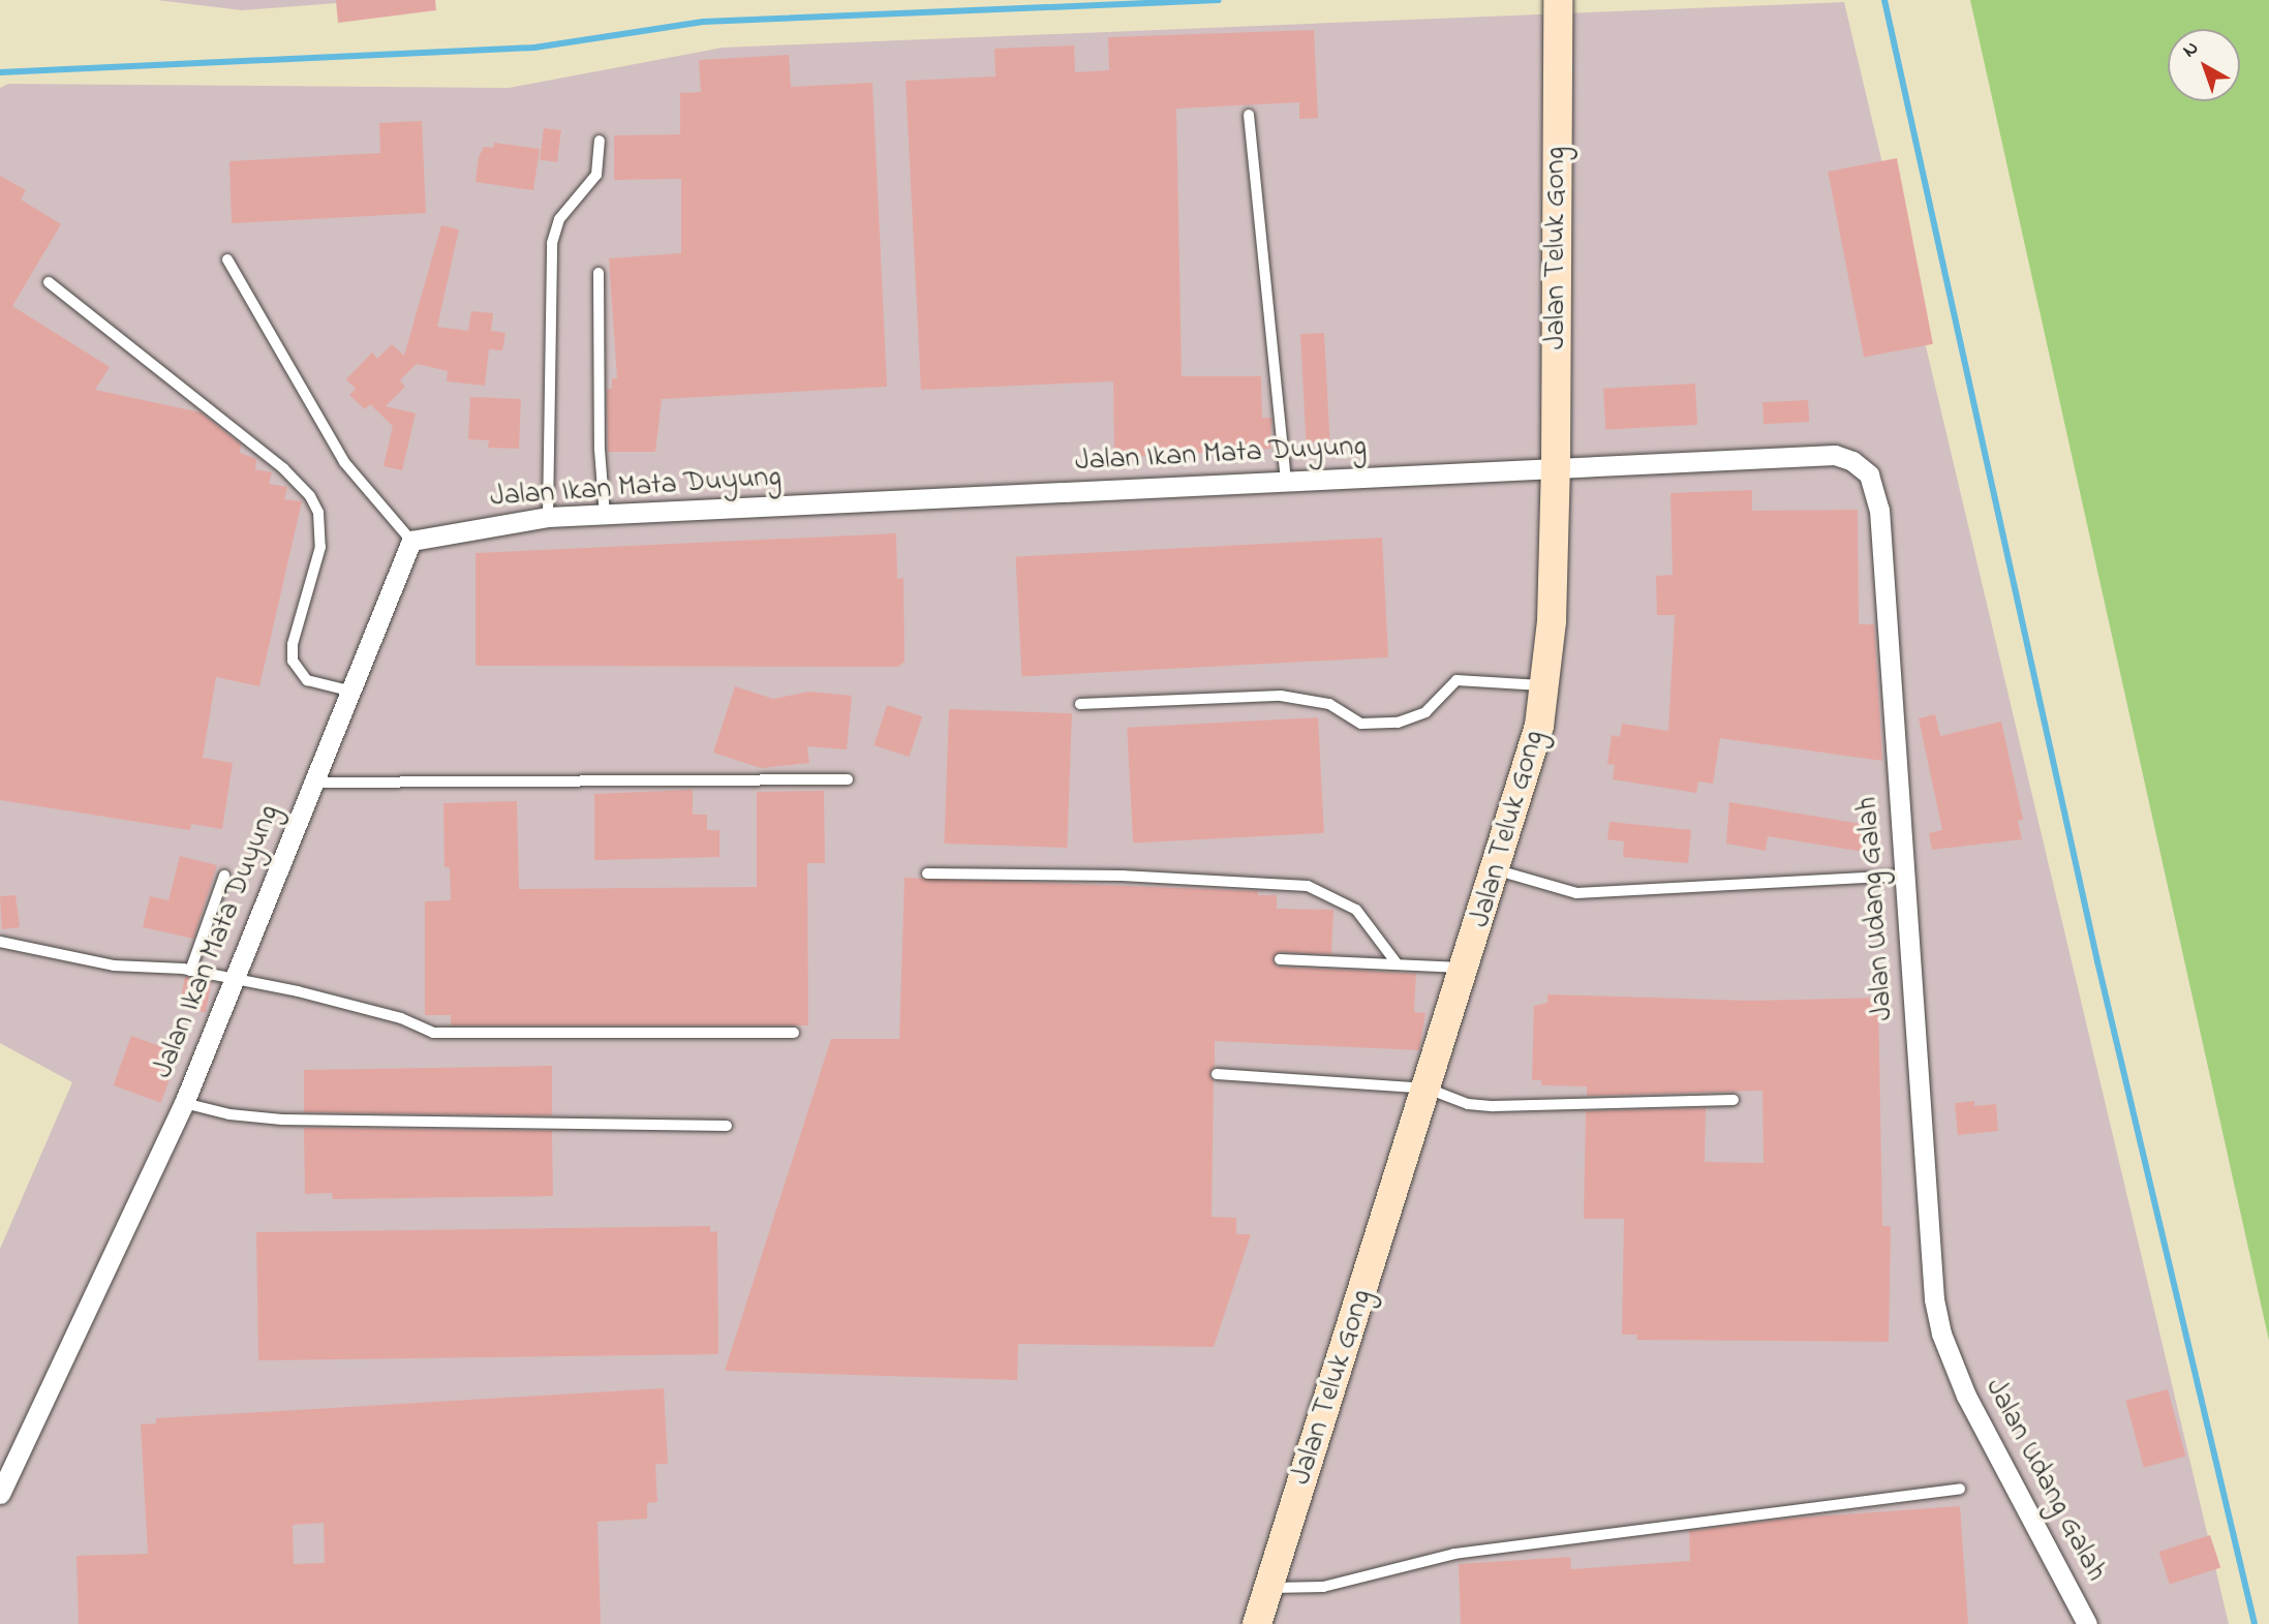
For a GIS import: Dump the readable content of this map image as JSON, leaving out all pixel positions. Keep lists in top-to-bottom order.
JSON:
{
  "streets": {
    "street": ["Jalan Teluk Gong", "Jalan Ikan Mata Duyung", "Jalan Udang Galah"]
  },
  "crossings": [
    ["Jalan Teluk Gong", "Jalan Ikan Mata Duyung"],
    ["Jalan Teluk Gong", "Jalan Udang Galah"],
    ["Jalan Ikan Mata Duyung", "Jalan Udang Galah"]
  ],
  "north": "top left"
}
